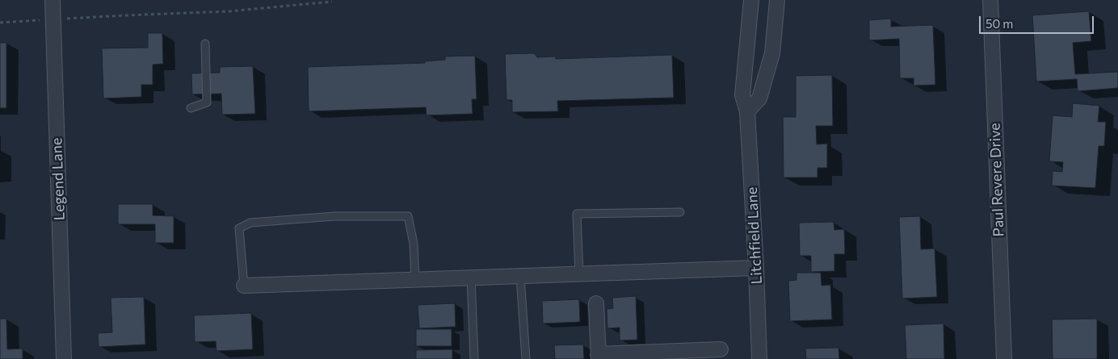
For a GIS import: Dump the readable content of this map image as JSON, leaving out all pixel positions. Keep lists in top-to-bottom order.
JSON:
{
  "streets": {
    "street": ["Legend Lane", "Paul Revere Drive", "Litchfield Lane"]
  },
  "scale_bar": "50 m"
}
